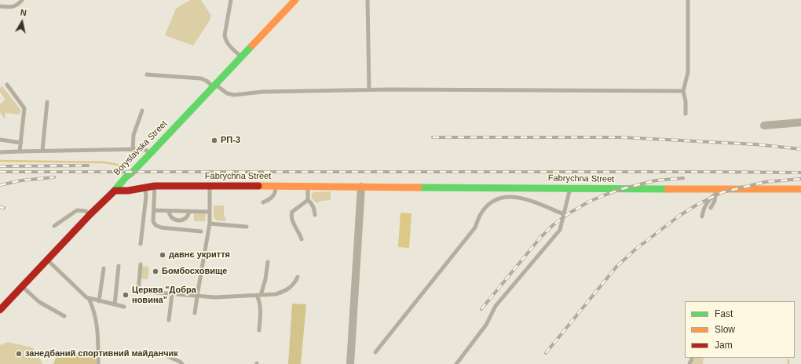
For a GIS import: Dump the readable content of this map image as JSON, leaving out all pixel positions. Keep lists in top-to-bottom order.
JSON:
{
  "streets": {
    "street": ["Boryslavska Street", "Fabrychna Street"]
  },
  "crossings": [
    ["Boryslavska Street", "Fabrychna Street"]
  ],
  "places": [
    "РП-3",
    "давнє укриття",
    "Бомбосховище",
    "Церква \"Добра новина\"",
    "занедбаний спортивний майданчик"
  ],
  "legend": ["Fast", "Slow", "Jam"],
  "north": "top"
}
